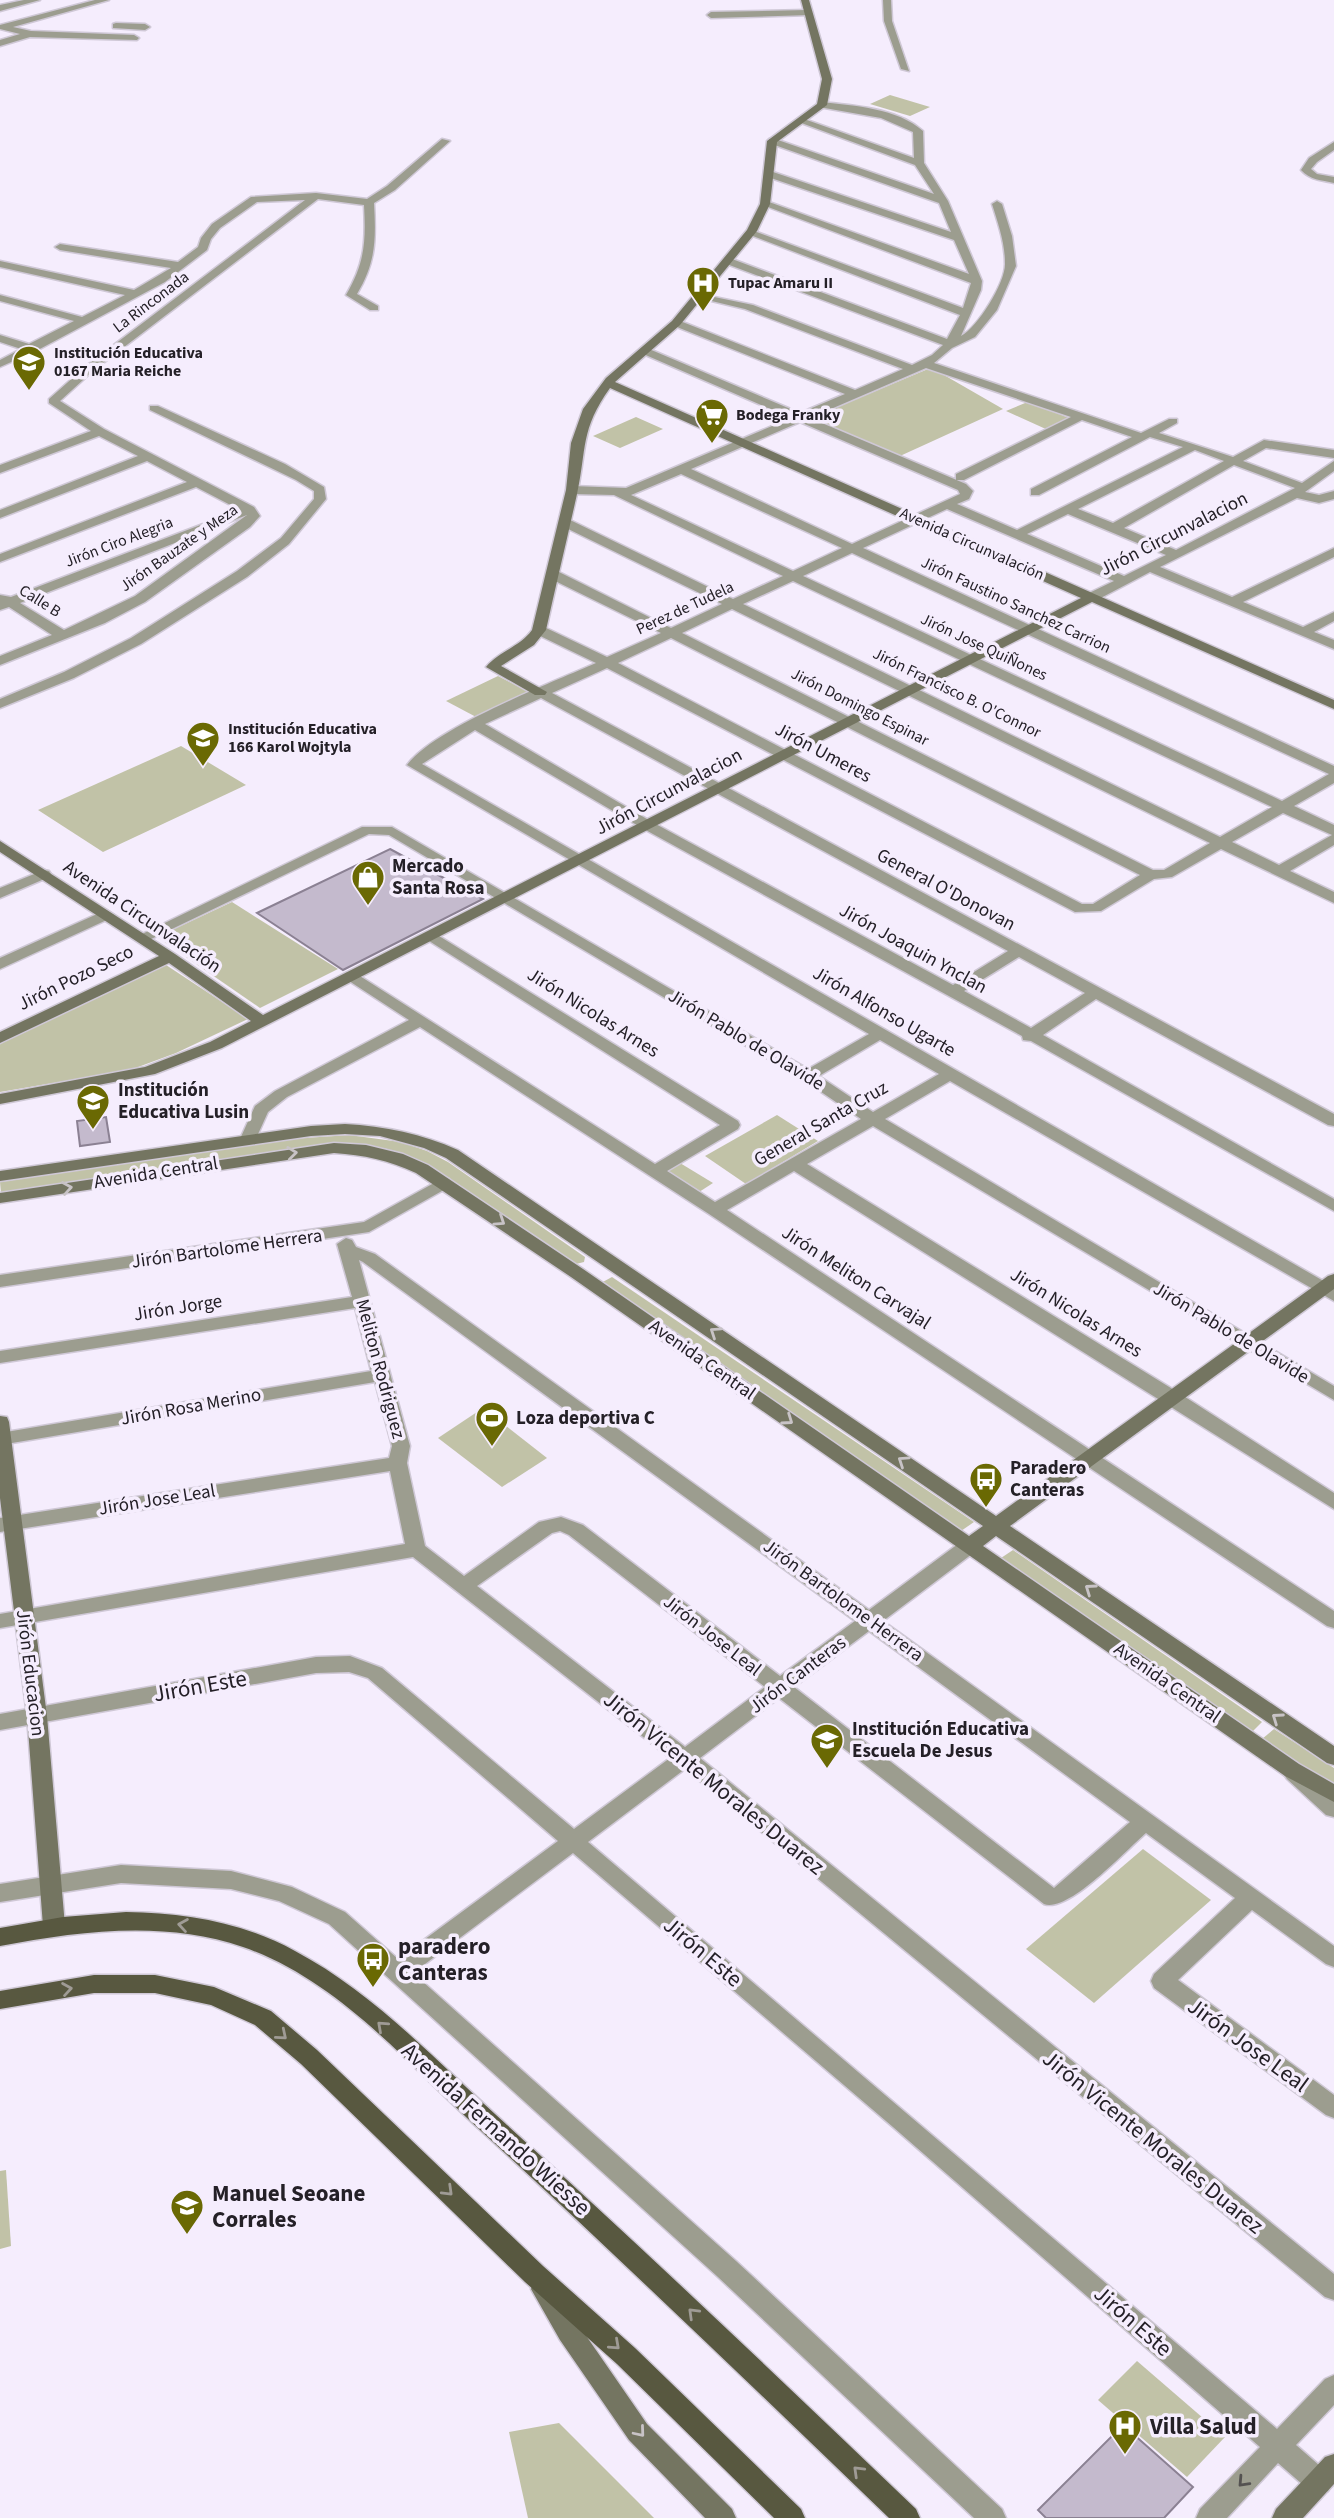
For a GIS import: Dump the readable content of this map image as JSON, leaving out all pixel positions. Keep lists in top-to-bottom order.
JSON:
{
  "streets": {
    "main road": ["Avenida Fernando Wiesse"],
    "street": [
      "La Rinconada",
      "Jirón Circunvalacion",
      "Jirón Ciro Alegria",
      "Avenida Circunvalación",
      "Jirón Bauzate y Meza",
      "Calle B",
      "Jirón Faustino Sanchez Carrion",
      "Perez de Tudela",
      "Jirón Jose QuiÑones",
      "Jirón Francisco B. O'Connor",
      "Jirón Domingo Espinar",
      "Jirón Umeres",
      "General O'Donovan",
      "Jirón Joaquin Ynclan",
      "Jirón Pozo Seco",
      "Jirón Alfonso Ugarte",
      "Jirón Nicolas Arnes",
      "Jirón Pablo de Olavide",
      "General Santa Cruz",
      "Avenida Central",
      "Jirón Bartolome Herrera",
      "Jirón Meliton Carvajal",
      "Jirón Jorge",
      "Meliton Rodriguez",
      "Jirón Rosa Merino",
      "Jirón Jose Leal",
      "Jirón Educacion",
      "Jirón Canteras",
      "Jirón Este",
      "Jirón Vicente Morales Duarez"
    ]
  },
  "crossings": [
    ["La Rinconada", "Jirón Ciro Alegria"],
    ["La Rinconada", "Jirón Bauzate y Meza"],
    ["Jirón Circunvalacion", "Avenida Circunvalación"],
    ["Jirón Circunvalacion", "Jirón Faustino Sanchez Carrion"],
    ["Jirón Circunvalacion", "Jirón Jose QuiÑones"],
    ["Jirón Circunvalacion", "Jirón Francisco B. O'Connor"],
    ["Jirón Circunvalacion", "Jirón Domingo Espinar"],
    ["Jirón Circunvalacion", "Jirón Umeres"],
    ["Jirón Circunvalacion", "General O'Donovan"],
    ["Jirón Circunvalacion", "Jirón Joaquin Ynclan"],
    ["Jirón Circunvalacion", "Jirón Alfonso Ugarte"],
    ["Jirón Circunvalacion", "Jirón Nicolas Arnes"],
    ["Jirón Circunvalacion", "Jirón Pablo de Olavide"],
    ["Jirón Circunvalacion", "Jirón Meliton Carvajal"],
    ["Jirón Ciro Alegria", "Jirón Bauzate y Meza"],
    ["Jirón Ciro Alegria", "Calle B"],
    ["Avenida Circunvalación", "Perez de Tudela"],
    ["Avenida Circunvalación", "Jirón Pozo Seco"],
    ["Avenida Circunvalación", "Jirón Pablo de Olavide"],
    ["Jirón Bauzate y Meza", "Calle B"],
    ["Jirón Faustino Sanchez Carrion", "Perez de Tudela"],
    ["Perez de Tudela", "Jirón Jose QuiÑones"],
    ["Perez de Tudela", "Jirón Francisco B. O'Connor"],
    ["Perez de Tudela", "Jirón Domingo Espinar"],
    ["Perez de Tudela", "Jirón Umeres"],
    ["Perez de Tudela", "General O'Donovan"],
    ["Perez de Tudela", "Jirón Joaquin Ynclan"],
    ["Perez de Tudela", "Jirón Alfonso Ugarte"],
    ["Jirón Domingo Espinar", "Jirón Umeres"],
    ["Jirón Alfonso Ugarte", "General Santa Cruz"],
    ["Jirón Alfonso Ugarte", "Jirón Canteras"],
    ["Jirón Nicolas Arnes", "General Santa Cruz"],
    ["Jirón Nicolas Arnes", "Jirón Meliton Carvajal"],
    ["Jirón Nicolas Arnes", "Jirón Canteras"],
    ["Jirón Pablo de Olavide", "General Santa Cruz"],
    ["Jirón Pablo de Olavide", "Jirón Canteras"],
    ["General Santa Cruz", "Jirón Meliton Carvajal"],
    ["Avenida Central", "Jirón Bartolome Herrera"],
    ["Avenida Central", "Jirón Canteras"],
    ["Jirón Bartolome Herrera", "Meliton Rodriguez"],
    ["Jirón Bartolome Herrera", "Jirón Jose Leal"],
    ["Jirón Bartolome Herrera", "Jirón Canteras"],
    ["Jirón Meliton Carvajal", "Jirón Canteras"],
    ["Jirón Jorge", "Meliton Rodriguez"],
    ["Meliton Rodriguez", "Jirón Rosa Merino"],
    ["Meliton Rodriguez", "Jirón Jose Leal"],
    ["Meliton Rodriguez", "Jirón Vicente Morales Duarez"],
    ["Jirón Rosa Merino", "Jirón Educacion"],
    ["Jirón Jose Leal", "Jirón Educacion"],
    ["Jirón Jose Leal", "Jirón Canteras"],
    ["Jirón Jose Leal", "Jirón Vicente Morales Duarez"],
    ["Jirón Educacion", "Jirón Este"],
    ["Jirón Educacion", "Avenida Fernando Wiesse"],
    ["Jirón Canteras", "Jirón Este"],
    ["Jirón Canteras", "Jirón Vicente Morales Duarez"]
  ],
  "places": {
    "hospital": ["Tupac Amaru II", "Villa Salud"],
    "school or university": [
      "Institución Educativa 0167 Maria Reiche",
      "Institución Educativa 166 Karol Wojtyla",
      "Institución Educativa Lusin",
      "Institución Educativa Escuela De Jesus",
      "Manuel Seoane Corrales"
    ],
    "supermarket": ["Bodega Franky"],
    "shop": ["Mercado Santa Rosa"],
    "sports": ["Loza deportiva C"],
    "bus stop": ["Paradero Canteras", "paradero Canteras"]
  }
}
